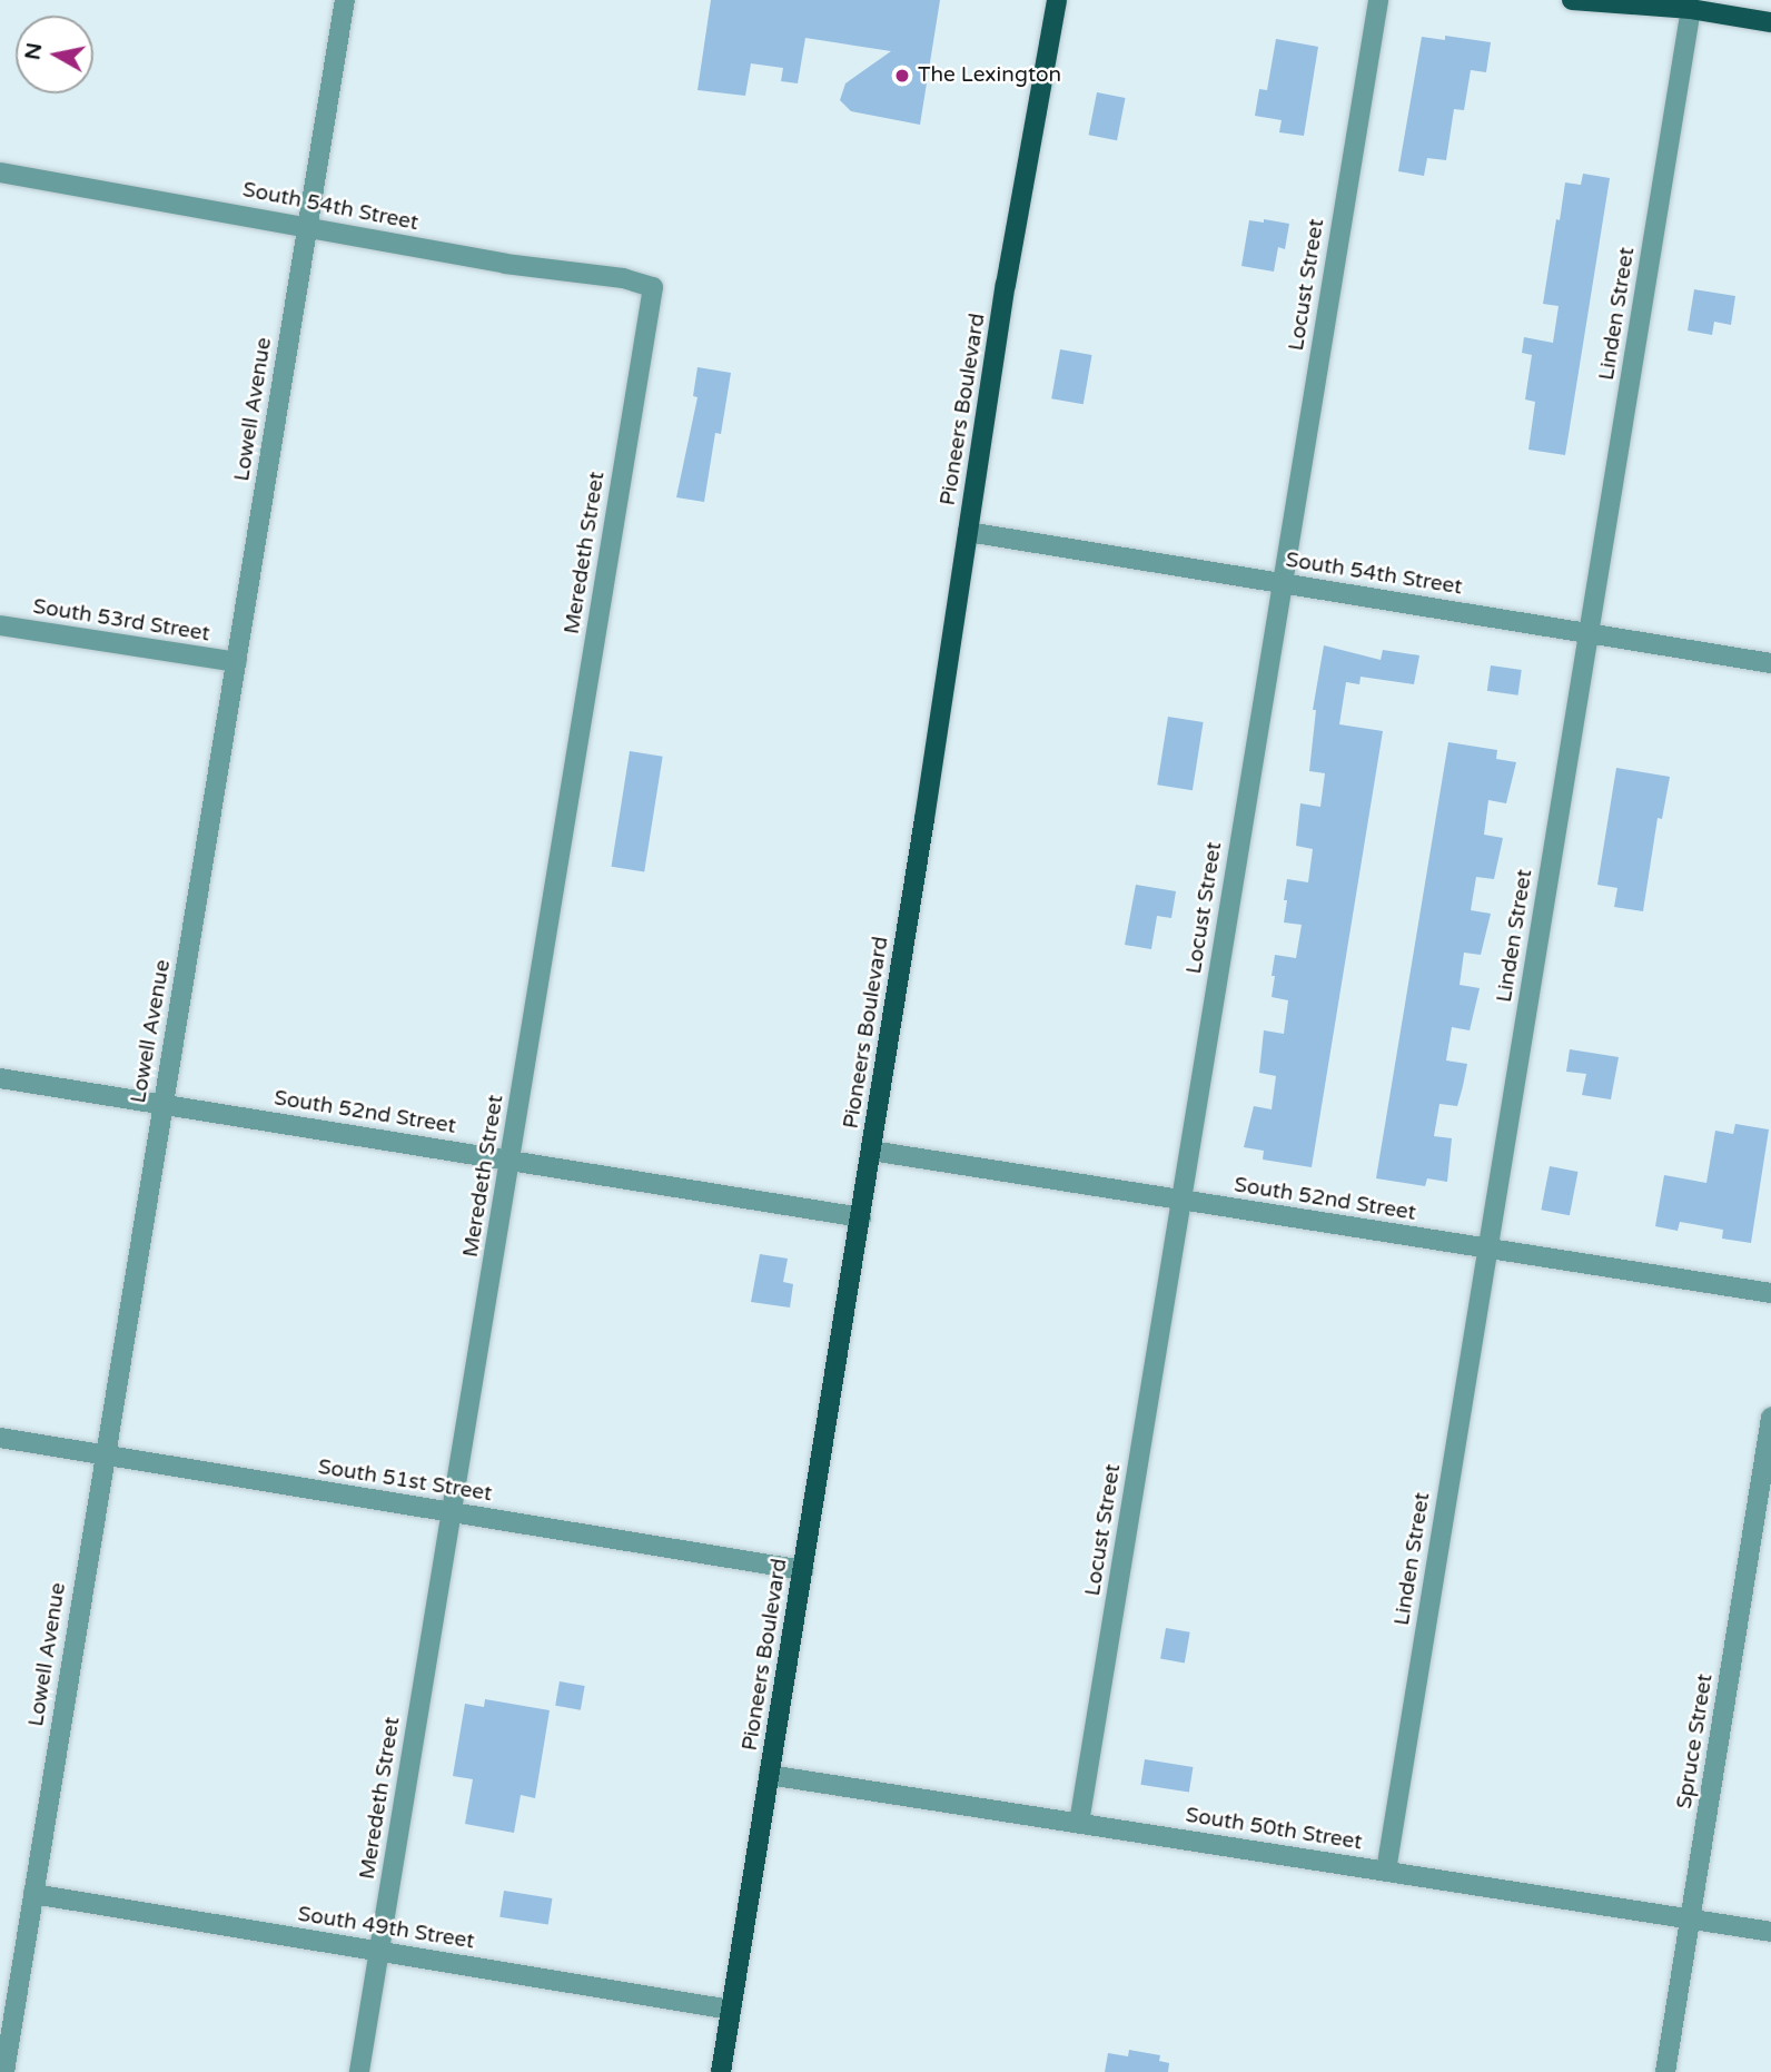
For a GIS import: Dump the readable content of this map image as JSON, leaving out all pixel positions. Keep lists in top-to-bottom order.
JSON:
{
  "streets": {
    "main road": ["Pioneers Boulevard"],
    "street": [
      "South 54th Street",
      "Locust Street",
      "Linden Street",
      "Lowell Avenue",
      "Meredeth Street",
      "South 53rd Street",
      "South 52nd Street",
      "South 51st Street",
      "Spruce Street",
      "South 50th Street",
      "South 49th Street"
    ]
  },
  "crossings": [
    ["South 54th Street", "Locust Street"],
    ["South 54th Street", "Linden Street"],
    ["South 54th Street", "Lowell Avenue"],
    ["South 54th Street", "Pioneers Boulevard"],
    ["South 54th Street", "Meredeth Street"],
    ["Locust Street", "South 52nd Street"],
    ["Locust Street", "South 50th Street"],
    ["Linden Street", "South 52nd Street"],
    ["Linden Street", "South 50th Street"],
    ["Lowell Avenue", "South 53rd Street"],
    ["Lowell Avenue", "South 52nd Street"],
    ["Lowell Avenue", "South 51st Street"],
    ["Lowell Avenue", "South 49th Street"],
    ["Pioneers Boulevard", "South 52nd Street"],
    ["Pioneers Boulevard", "South 51st Street"],
    ["Pioneers Boulevard", "South 50th Street"],
    ["Pioneers Boulevard", "South 49th Street"],
    ["Meredeth Street", "South 52nd Street"],
    ["Meredeth Street", "South 51st Street"],
    ["Meredeth Street", "South 49th Street"],
    ["Spruce Street", "South 50th Street"]
  ],
  "places": ["The Lexington"],
  "north": "left"
}
